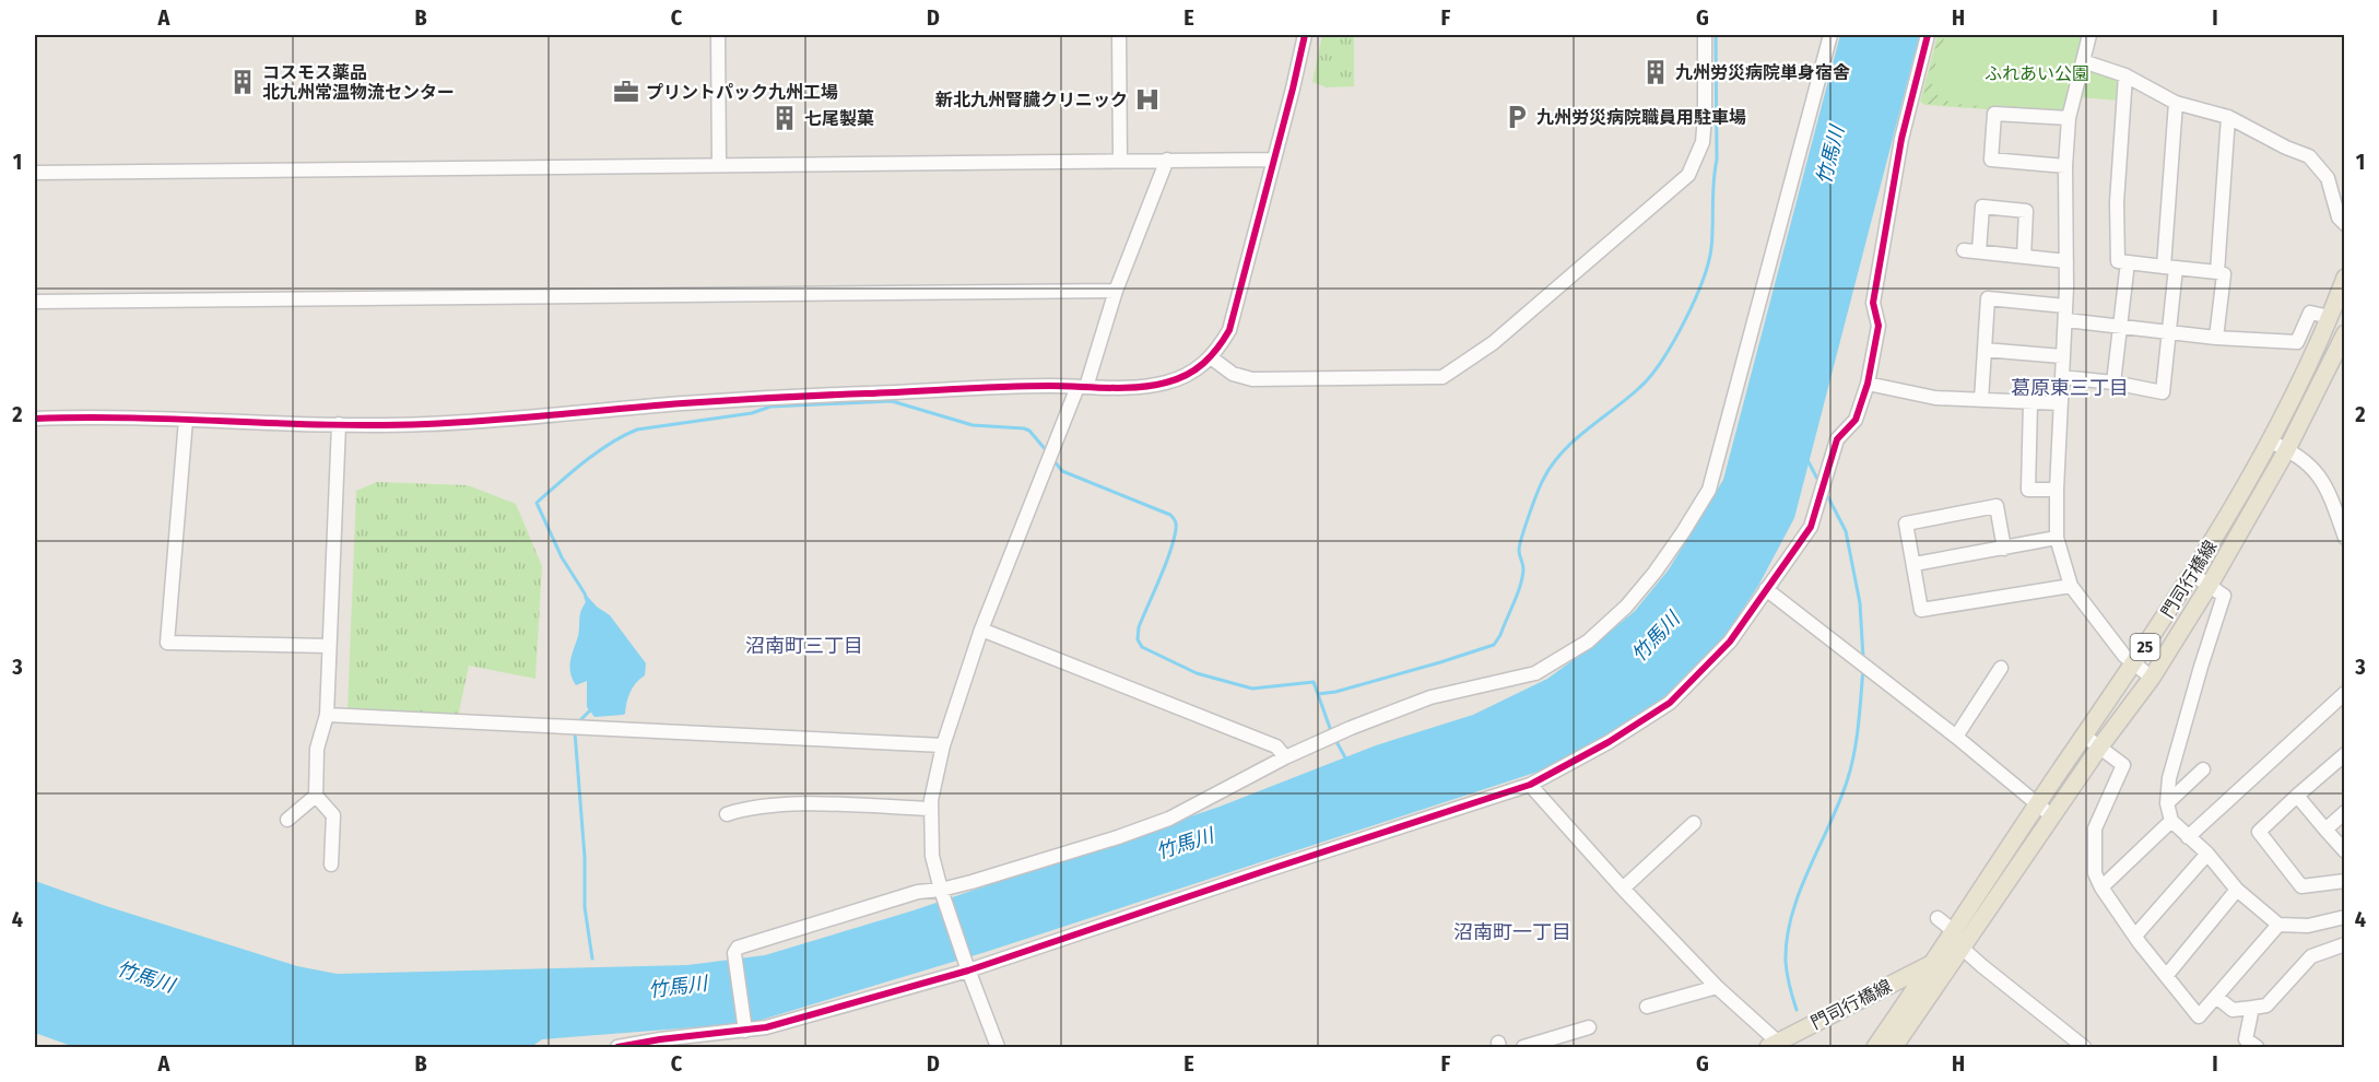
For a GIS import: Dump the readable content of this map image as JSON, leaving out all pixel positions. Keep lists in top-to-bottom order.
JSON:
{
  "streets": {
    "main road": ["門司行橋線", "25"]
  },
  "districts": ["葛原東三丁目", "沼南町三丁目", "沼南町一丁目"],
  "water": ["竹馬川"],
  "parks": ["ふれあい公園"],
  "places": {
    "building": ["九州労災病院単身宿舎", "コスモス薬品 北九州常温物流センター", "七尾製菓"],
    "office": ["プリントパック九州工場"],
    "hospital": ["新北九州腎臓クリニック"],
    "parking": ["九州労災病院職員用駐車場"]
  },
  "grid": {
    "columns": [
      "A",
      "B",
      "C",
      "D",
      "E",
      "F",
      "G",
      "H",
      "I"
    ],
    "rows": [
      "1",
      "2",
      "3",
      "4"
    ]
  }
}
